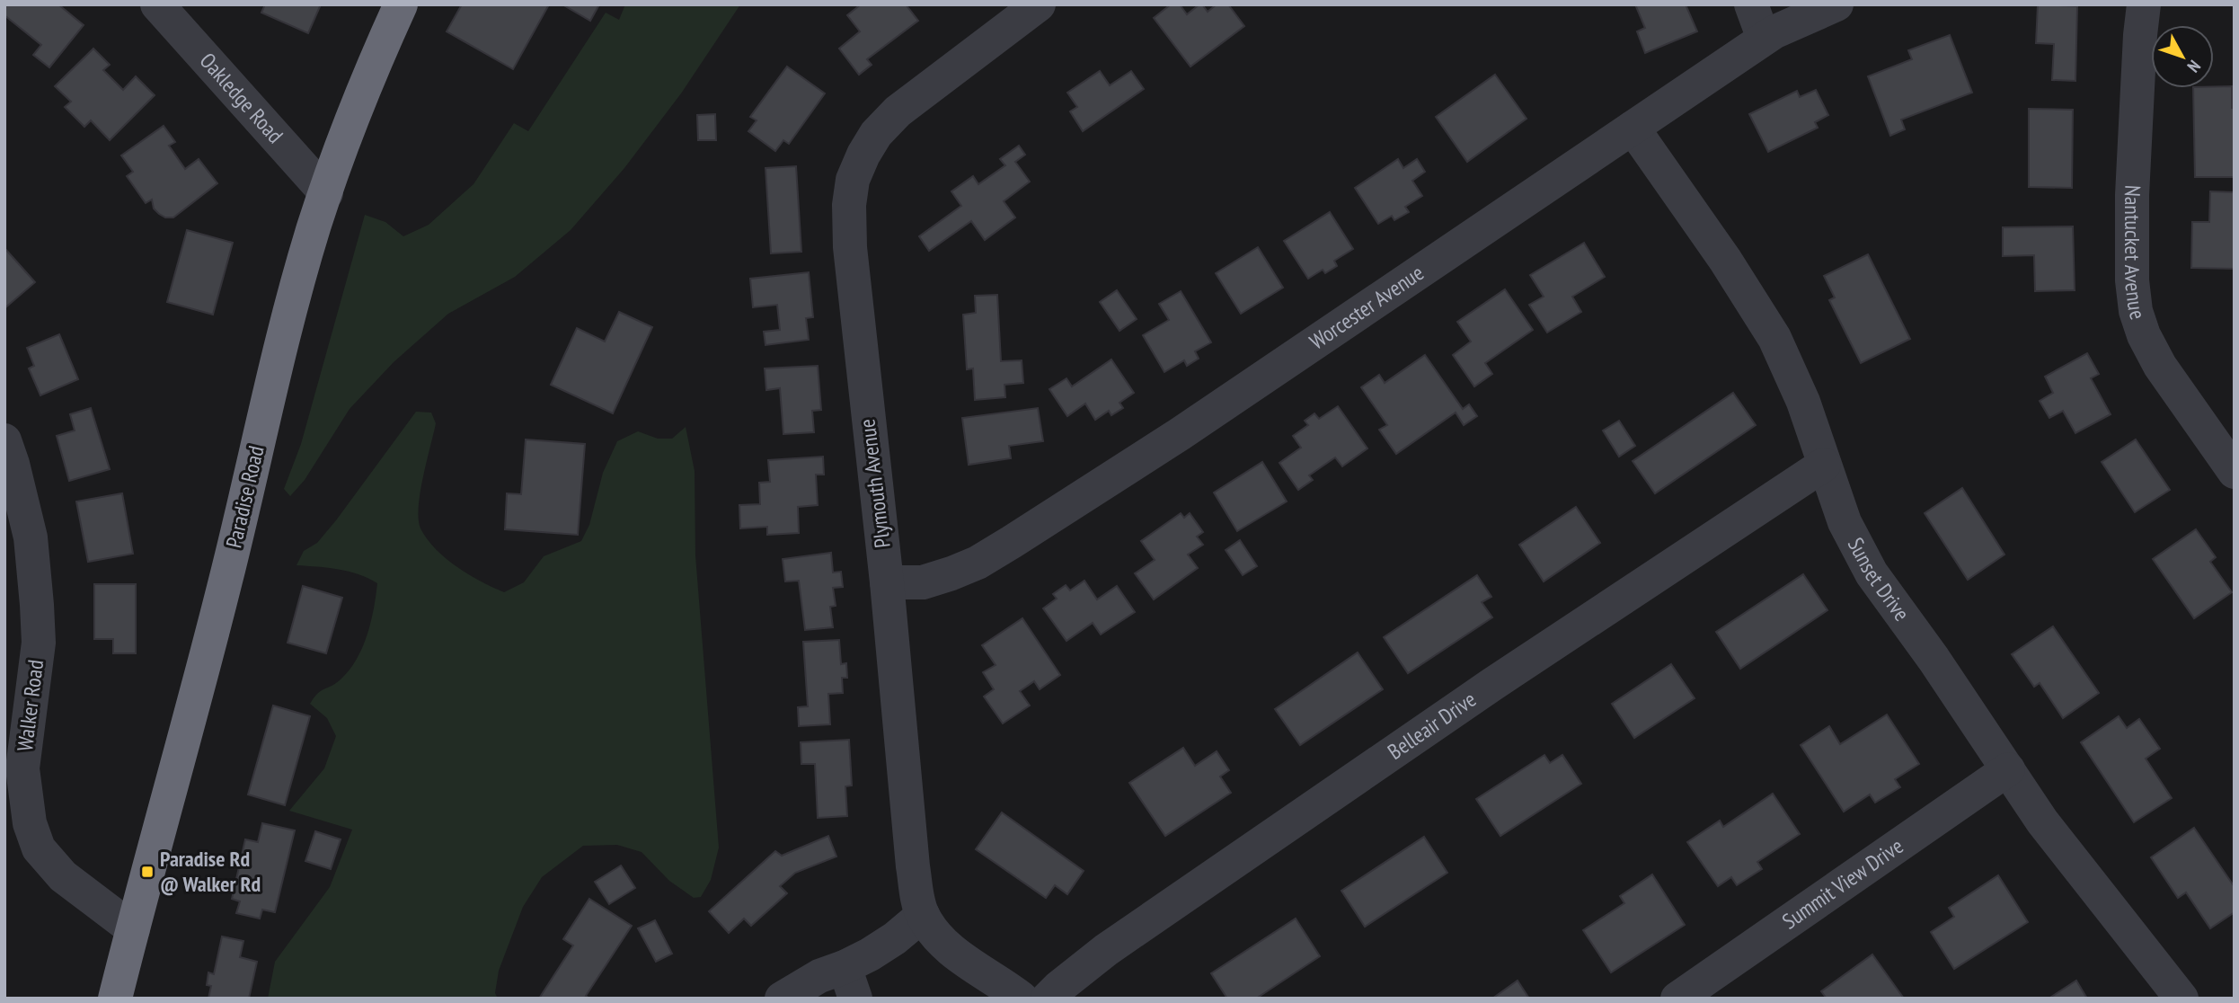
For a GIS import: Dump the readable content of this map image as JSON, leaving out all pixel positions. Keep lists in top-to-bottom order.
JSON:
{
  "streets": {
    "highway": ["Paradise Road"],
    "street": [
      "Oakledge Road",
      "Nantucket Avenue",
      "Worcester Avenue",
      "Plymouth Avenue",
      "Sunset Drive",
      "Walker Road",
      "Belleair Drive",
      "Summit View Drive"
    ]
  },
  "crossings": [
    ["Oakledge Road", "Paradise Road"],
    ["Worcester Avenue", "Plymouth Avenue"],
    ["Worcester Avenue", "Sunset Drive"],
    ["Paradise Road", "Walker Road"],
    ["Sunset Drive", "Belleair Drive"],
    ["Sunset Drive", "Summit View Drive"]
  ],
  "places": {
    "transit": ["Paradise Rd @ Walker Rd"]
  },
  "north": "bottom right"
}
